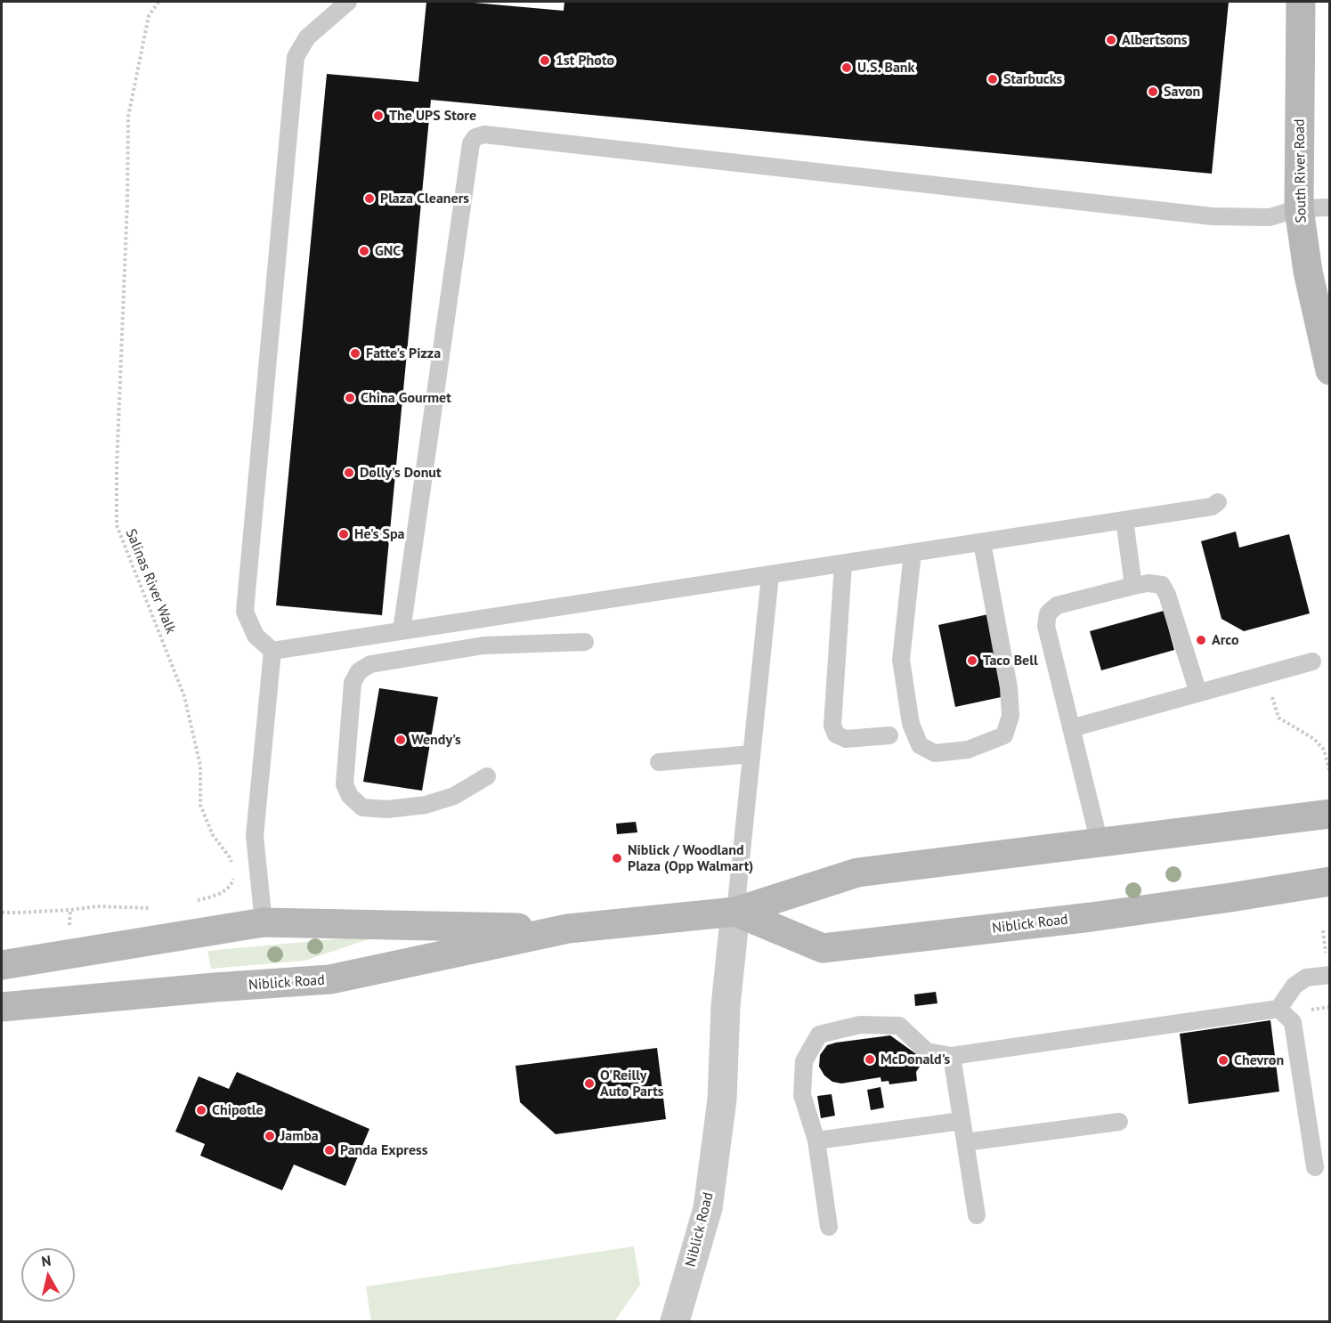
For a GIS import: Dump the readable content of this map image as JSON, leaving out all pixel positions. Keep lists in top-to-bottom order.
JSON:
{
  "streets": {
    "main road": ["South River Road", "Niblick Road"],
    "path": ["Salinas River Walk"]
  },
  "places": [
    "Albertsons",
    "1st Photo",
    "U.S. Bank",
    "Starbucks",
    "Savon",
    "The UPS Store",
    "Plaza Cleaners",
    "GNC",
    "Fatte's Pizza",
    "China Gourmet",
    "Dolly's Donut",
    "He's Spa",
    "Arco",
    "Taco Bell",
    "Wendy's",
    "Niblick / Woodland Plaza (Opp Walmart)",
    "McDonald's",
    "Chevron",
    "O'Reilly Auto Parts",
    "Chipotle",
    "Jamba",
    "Panda Express"
  ],
  "north": "top"
}
